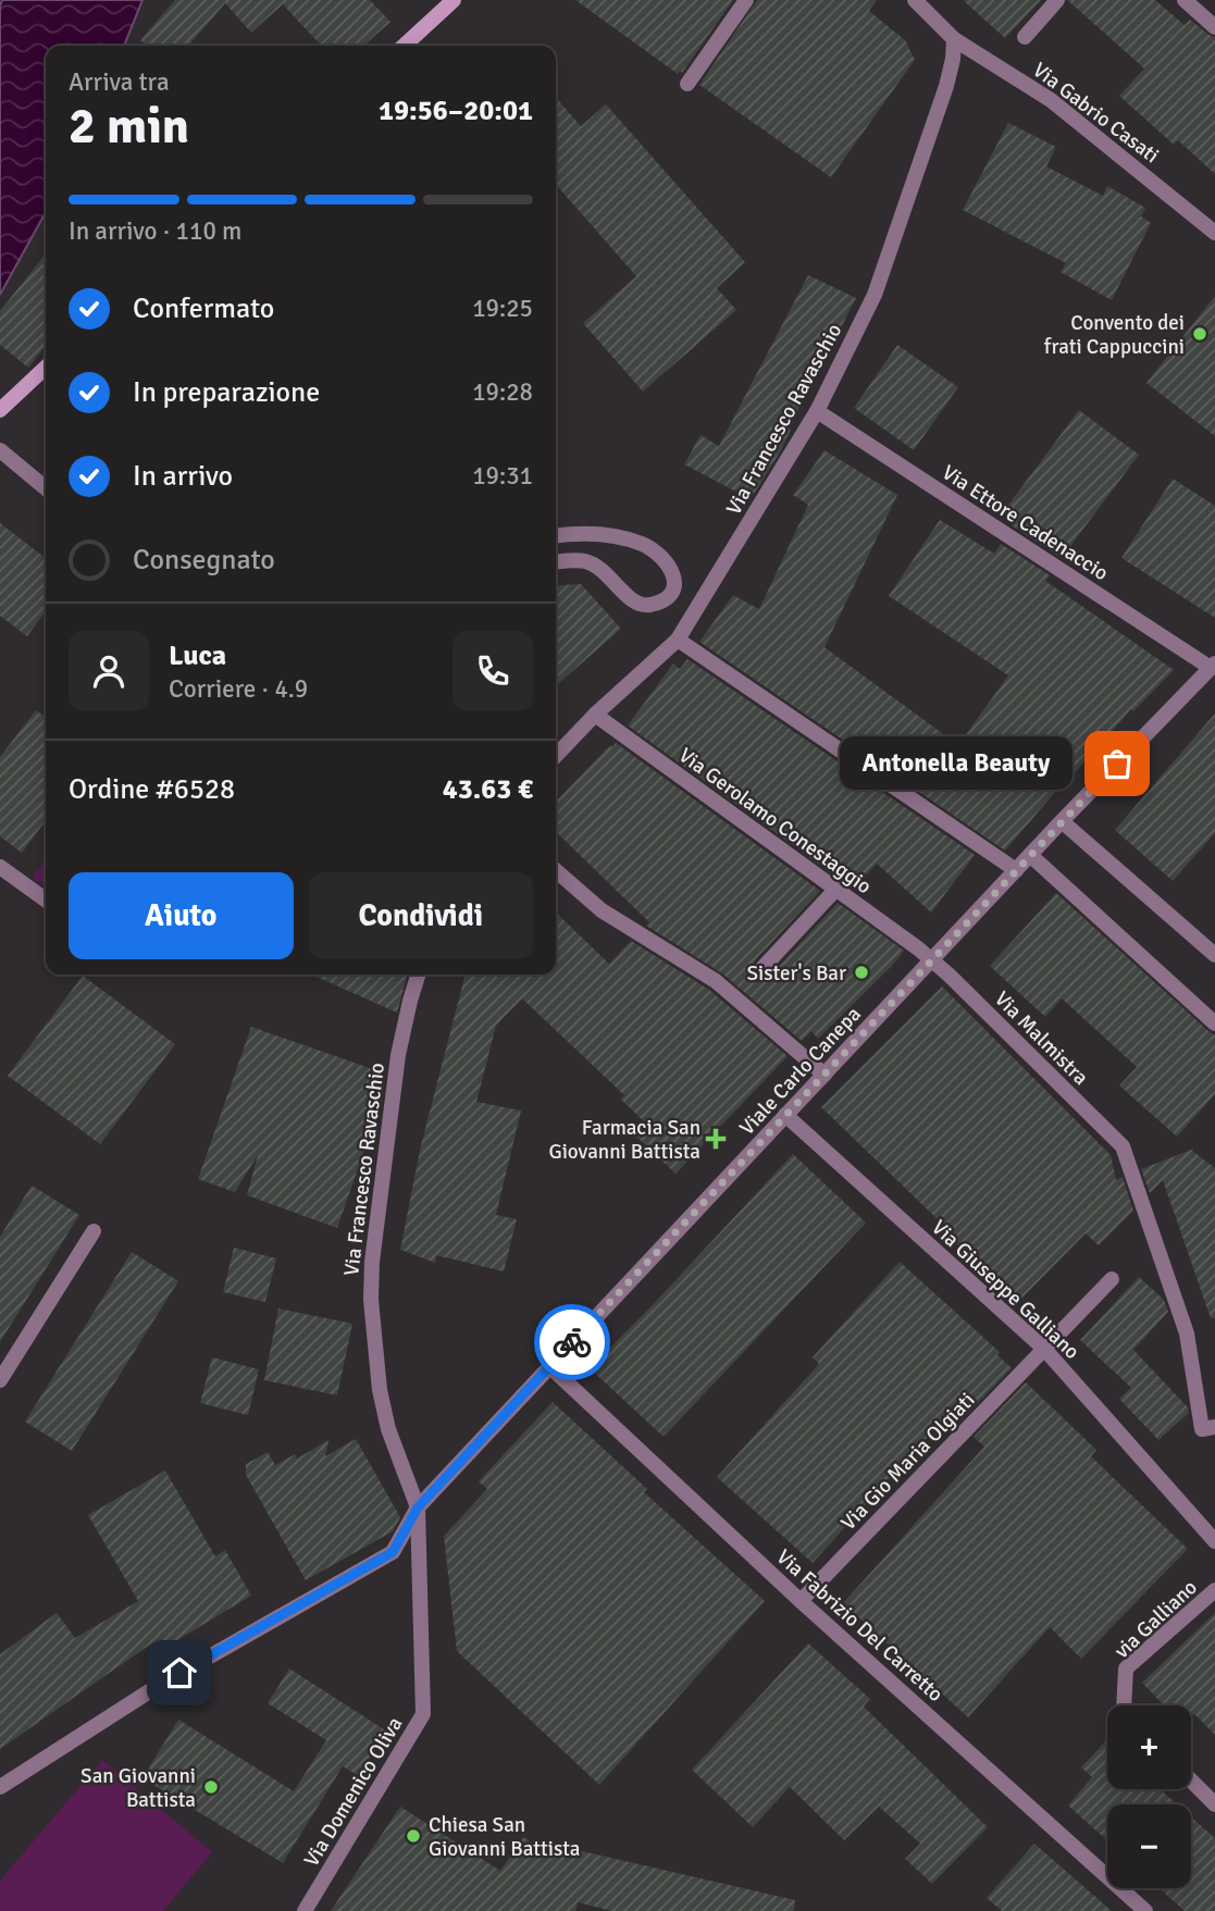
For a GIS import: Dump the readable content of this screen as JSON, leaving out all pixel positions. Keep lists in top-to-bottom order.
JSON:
{
  "streets": {
    "street": [
      "Via Gabrio Casati",
      "Via Francesco Ravaschio",
      "Via Ettore Cadenaccio",
      "Via Gerolamo Conestaggio",
      "Via Malmistra",
      "Viale Carlo Canepa",
      "Via Giuseppe Galliano",
      "Via Gio Maria Olgiati",
      "via Galliano",
      "Via Fabrizio Del Carretto",
      "Via Domenico Oliva"
    ]
  },
  "crossings": [
    ["Via Gabrio Casati", "Via Francesco Ravaschio"],
    ["Via Francesco Ravaschio", "Via Ettore Cadenaccio"],
    ["Via Francesco Ravaschio", "Via Gerolamo Conestaggio"],
    ["Via Francesco Ravaschio", "Viale Carlo Canepa"],
    ["Via Francesco Ravaschio", "Via Domenico Oliva"],
    ["Via Ettore Cadenaccio", "Viale Carlo Canepa"],
    ["Via Gerolamo Conestaggio", "Via Malmistra"],
    ["Via Gerolamo Conestaggio", "Viale Carlo Canepa"],
    ["Via Malmistra", "Viale Carlo Canepa"],
    ["Viale Carlo Canepa", "Via Giuseppe Galliano"],
    ["Viale Carlo Canepa", "Via Fabrizio Del Carretto"],
    ["Viale Carlo Canepa", "Via Domenico Oliva"],
    ["Via Giuseppe Galliano", "Via Gio Maria Olgiati"],
    ["Via Gio Maria Olgiati", "Via Fabrizio Del Carretto"]
  ],
  "places": {
    "other": [
      "Convento dei frati Cappuccini",
      "Antonella Beauty",
      "Sister's Bar",
      "San Giovanni Battista",
      "Chiesa San Giovanni Battista"
    ],
    "health": ["Farmacia San Giovanni Battista"]
  },
  "page": {
    "heading": ["2 min", "Arriva tra", "19:56–20:01"],
    "panel": [
      "Luca",
      "Corriere · 4.9",
      "Ordine #6528",
      "43.63 €"
    ],
    "bar": "In arrivo · 110 m",
    "list": [
      ["Confermato", "19:25"],
      ["In preparazione", "19:28"],
      ["In arrivo", "19:31"],
      "Consegnato"
    ],
    "bubble": "Antonella Beauty",
    "buttons": ["Aiuto", "Condividi"],
    "map_buttons": ["+", "−"]
  }
}
